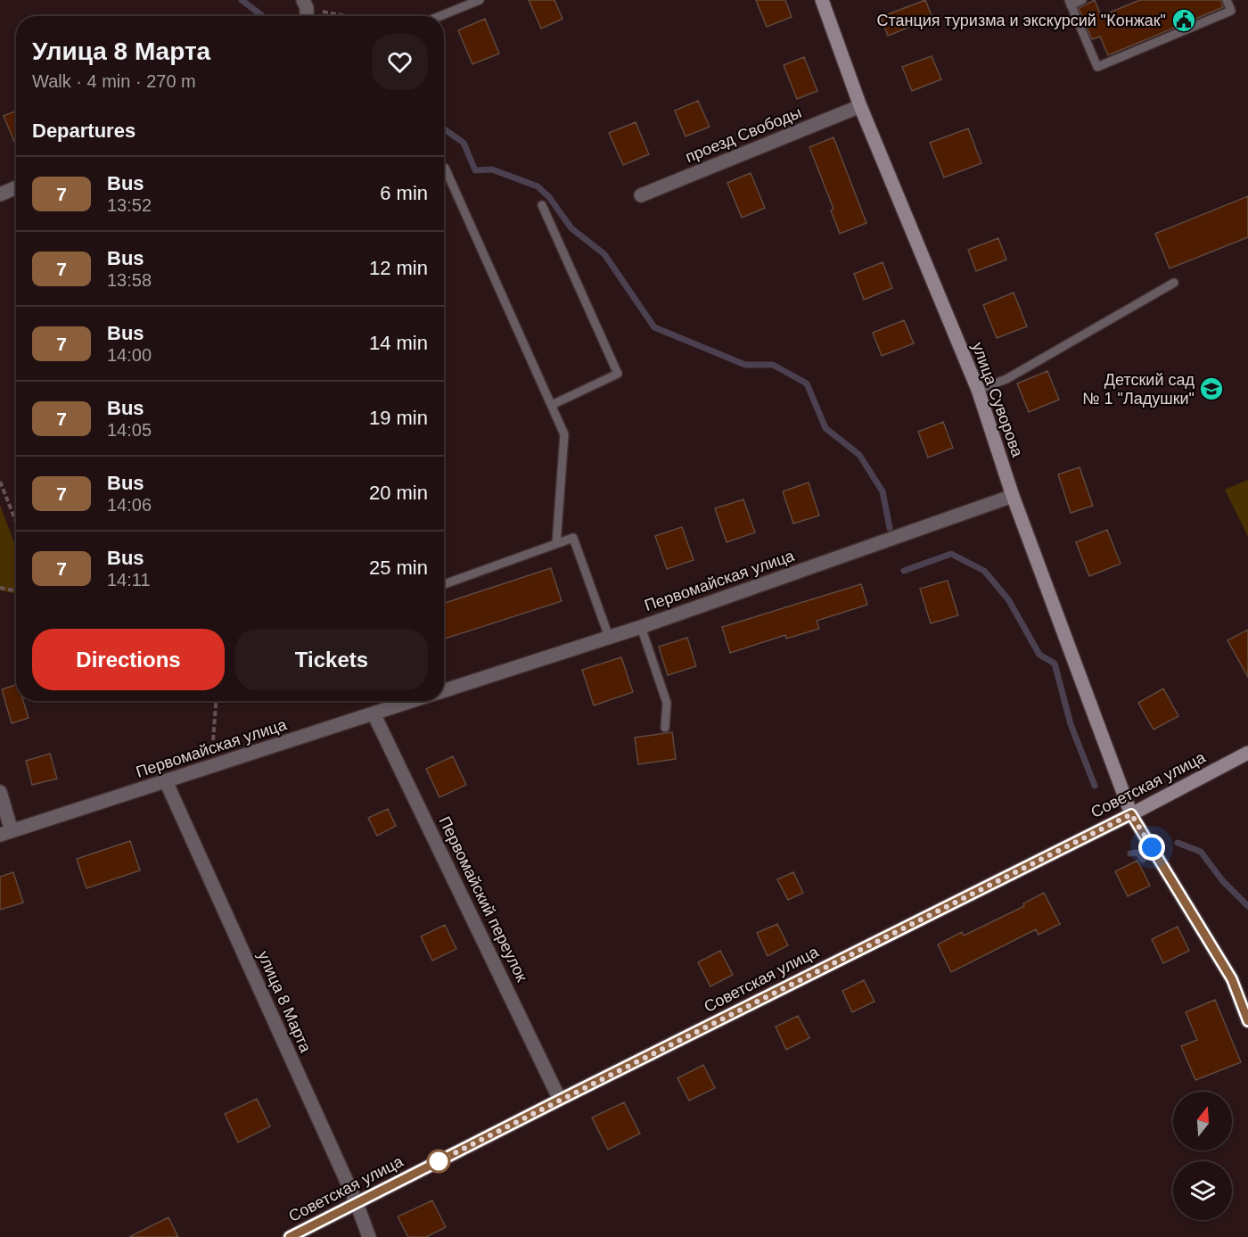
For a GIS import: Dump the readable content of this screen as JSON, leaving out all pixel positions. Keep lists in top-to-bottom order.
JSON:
{
  "streets": {
    "main road": ["улица Суворова", "Советская улица"],
    "street": [
      "проезд Свободы",
      "Первомайская улица",
      "Первомайский переулок",
      "улица 8 Марта"
    ]
  },
  "crossings": [
    ["проезд Свободы", "улица Суворова"],
    ["улица Суворова", "Первомайская улица"],
    ["улица Суворова", "Советская улица"],
    ["Первомайская улица", "Первомайский переулок"],
    ["Первомайская улица", "улица 8 Марта"],
    ["Советская улица", "Первомайский переулок"],
    ["Советская улица", "улица 8 Марта"]
  ],
  "places": {
    "public building": ["Станция туризма и экскурсий \"Конжак\""],
    "school or university": ["Детский сад № 1 \"Ладушки\""]
  },
  "lines": ["bus line 7"],
  "north": "top",
  "page": {
    "heading": [
      ["Улица 8 Марта", "Walk · 4 min · 270 m"],
      "Departures"
    ],
    "list": [
      {
        "mark": "7",
        "name": "Bus",
        "note": "13:52",
        "value": "6 min"
      },
      {
        "mark": "7",
        "name": "Bus",
        "note": "13:58",
        "value": "12 min"
      },
      {
        "mark": "7",
        "name": "Bus",
        "note": "14:00",
        "value": "14 min"
      },
      {
        "mark": "7",
        "name": "Bus",
        "note": "14:05",
        "value": "19 min"
      },
      {
        "mark": "7",
        "name": "Bus",
        "note": "14:06",
        "value": "20 min"
      },
      {
        "mark": "7",
        "name": "Bus",
        "note": "14:11",
        "value": "25 min"
      }
    ],
    "buttons": ["Directions", "Tickets"]
  }
}
